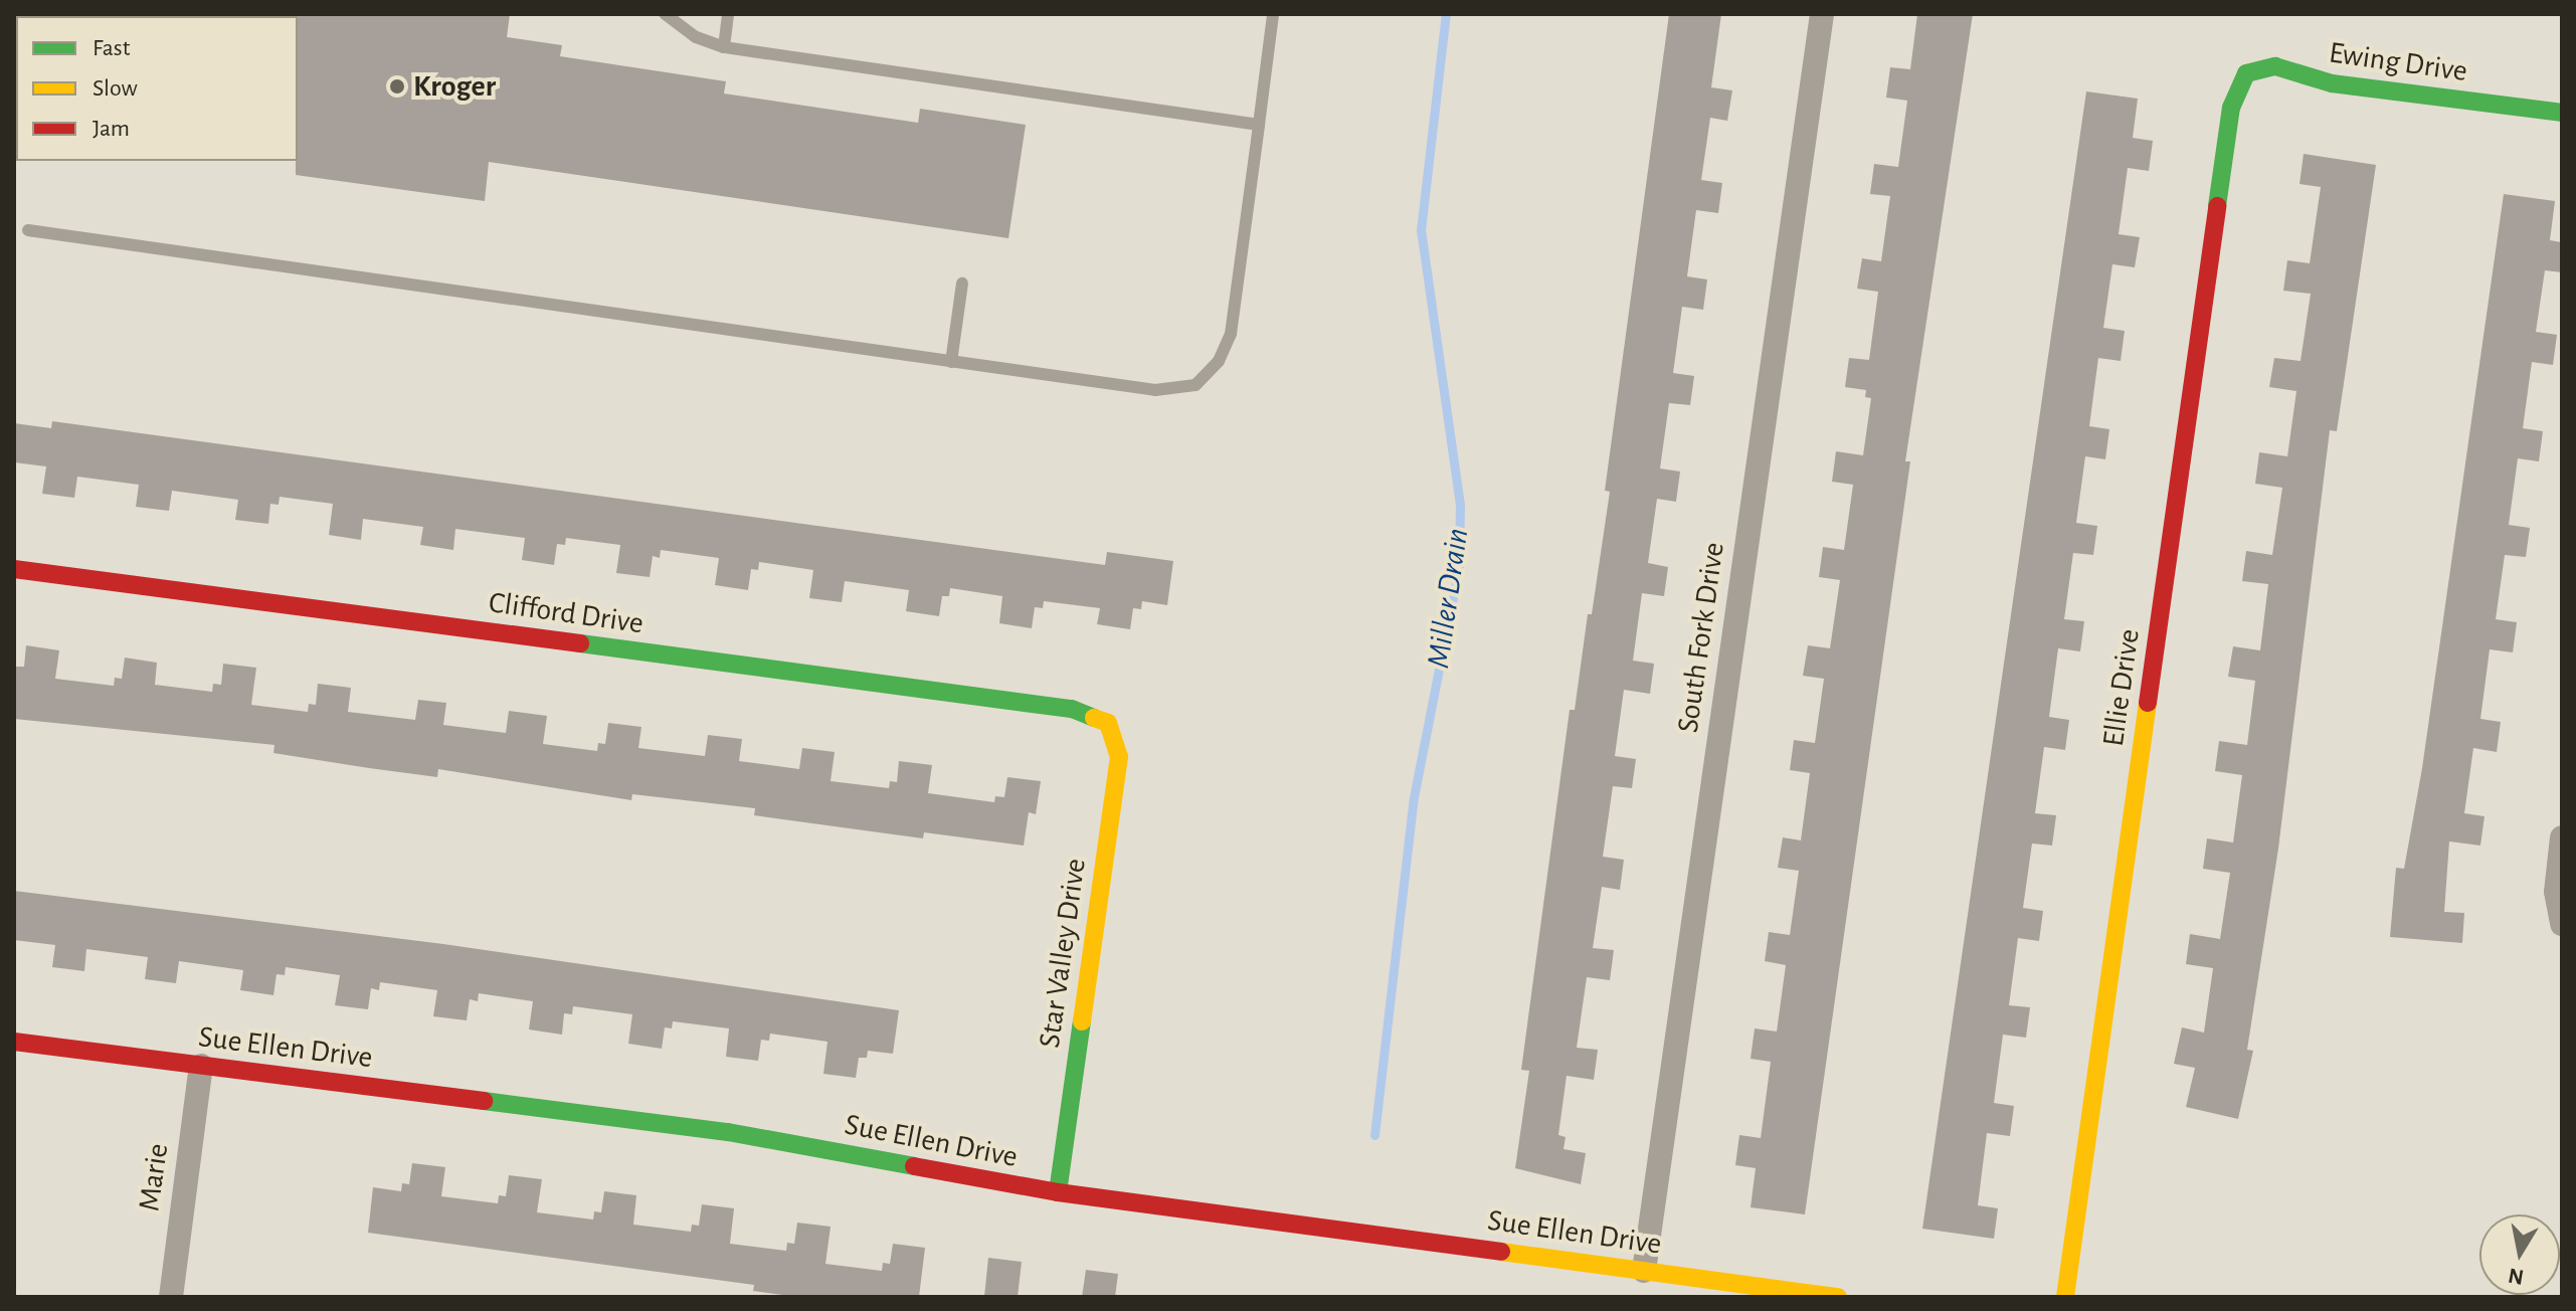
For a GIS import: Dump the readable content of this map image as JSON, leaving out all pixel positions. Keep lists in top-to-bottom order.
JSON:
{
  "streets": {
    "street": [
      "Ewing Drive",
      "Clifford Drive",
      "South Fork Drive",
      "Ellie Drive",
      "Star Valley Drive",
      "Sue Ellen Drive",
      "Marie"
    ]
  },
  "crossings": [
    ["Ewing Drive", "Ellie Drive"],
    ["Clifford Drive", "Star Valley Drive"],
    ["South Fork Drive", "Sue Ellen Drive"],
    ["Star Valley Drive", "Sue Ellen Drive"],
    ["Sue Ellen Drive", "Marie"]
  ],
  "water": ["Miller Drain"],
  "places": ["Kroger"],
  "legend": ["Fast", "Slow", "Jam"],
  "north": "bottom"
}
